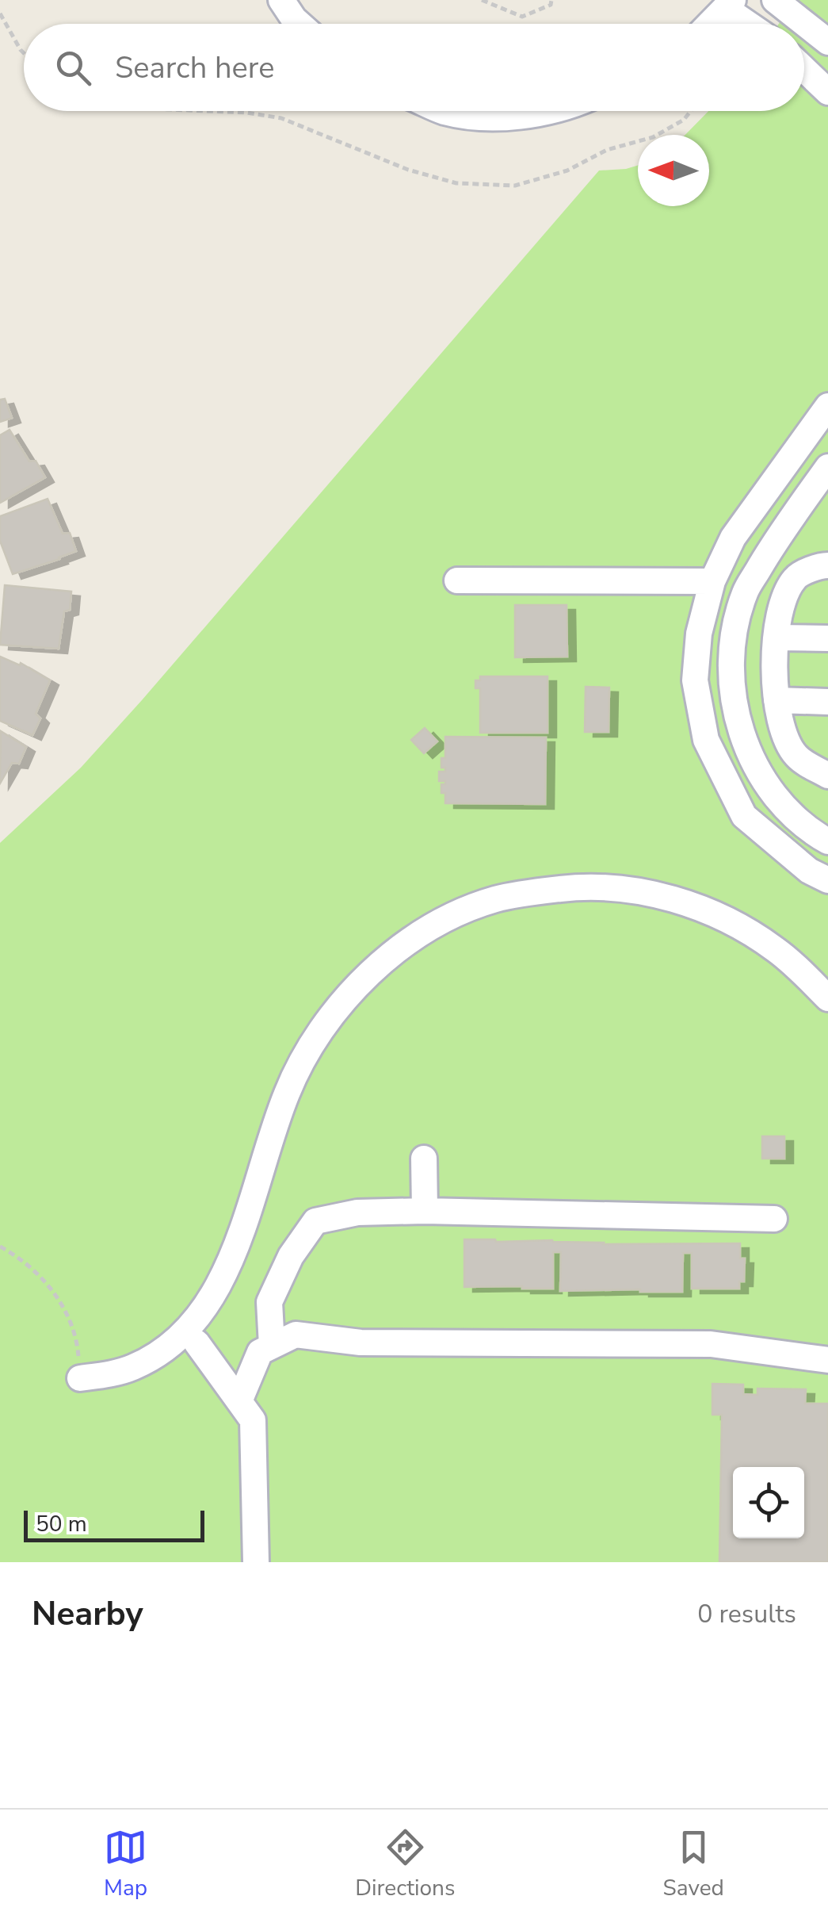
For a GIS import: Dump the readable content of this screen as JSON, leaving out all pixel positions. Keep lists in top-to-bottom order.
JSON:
{
  "scale_bar": "50 m",
  "north": "left",
  "page": {
    "search": "Search here",
    "scale": "50 m",
    "heading": ["Nearby", "0 results"],
    "nav": ["Map", "Directions", "Saved"]
  }
}
